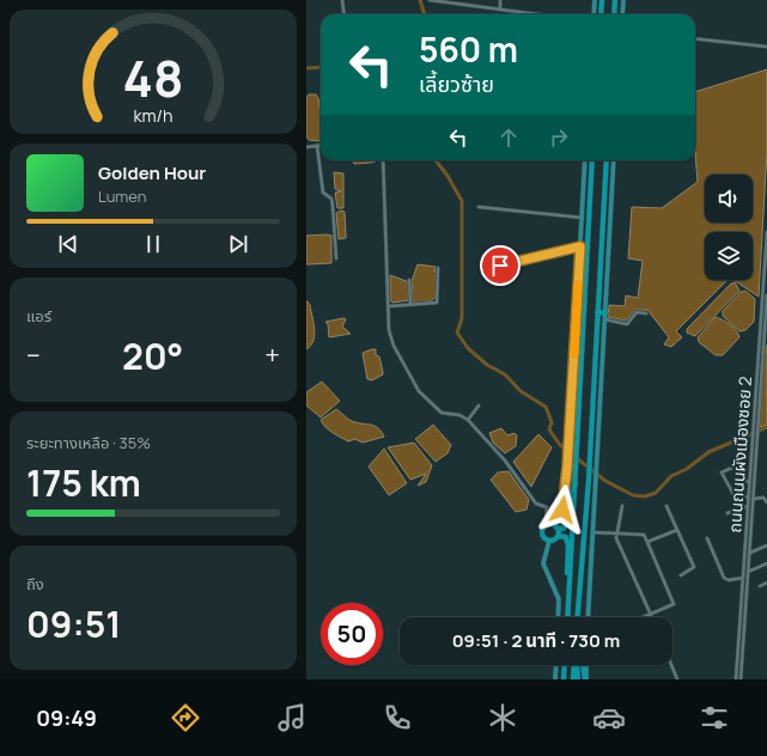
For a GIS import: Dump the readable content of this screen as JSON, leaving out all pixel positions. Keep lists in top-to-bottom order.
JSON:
{
  "streets": {
    "street": ["ถนนถนนผังเมืองซอย 2"]
  },
  "page": {
    "turn": ["560 m", "เลี้ยวซ้าย"],
    "song": ["Golden Hour", "Lumen"],
    "tile": [
      "แอร์",
      ["ระยะทางเหลือ · 35%", "175 km"],
      ["ถึง", "09:51"]
    ],
    "heat": ["−", "20°", "+"],
    "limit": "50",
    "trip": "09:51 · 2 นาที · 730 m",
    "tabs": "09:49",
    "gauge": ["48", "km/h"]
  }
}
